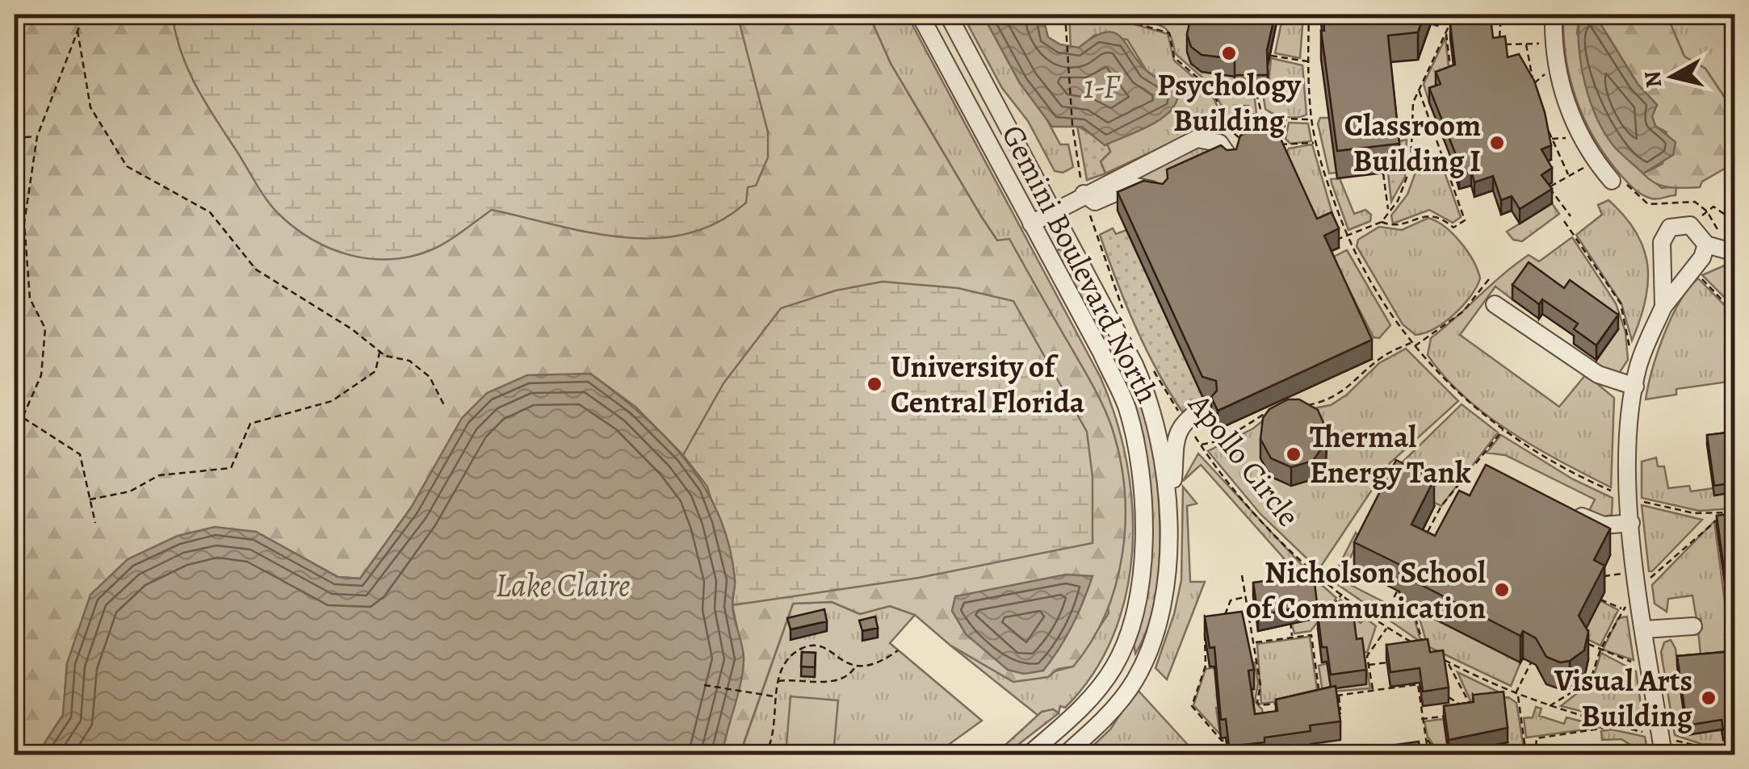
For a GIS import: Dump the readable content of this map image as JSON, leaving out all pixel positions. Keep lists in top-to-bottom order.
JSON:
{
  "streets": {
    "street": ["Gemini Boulevard North"],
    "path": ["Apollo Circle"]
  },
  "water": ["1-F", "Lake Claire"],
  "places": [
    "Psychology Building",
    "Classroom Building I",
    "University of Central Florida",
    "Thermal Energy Tank",
    "Nicholson School of Communication",
    "Visual Arts Building"
  ],
  "north": "left"
}
